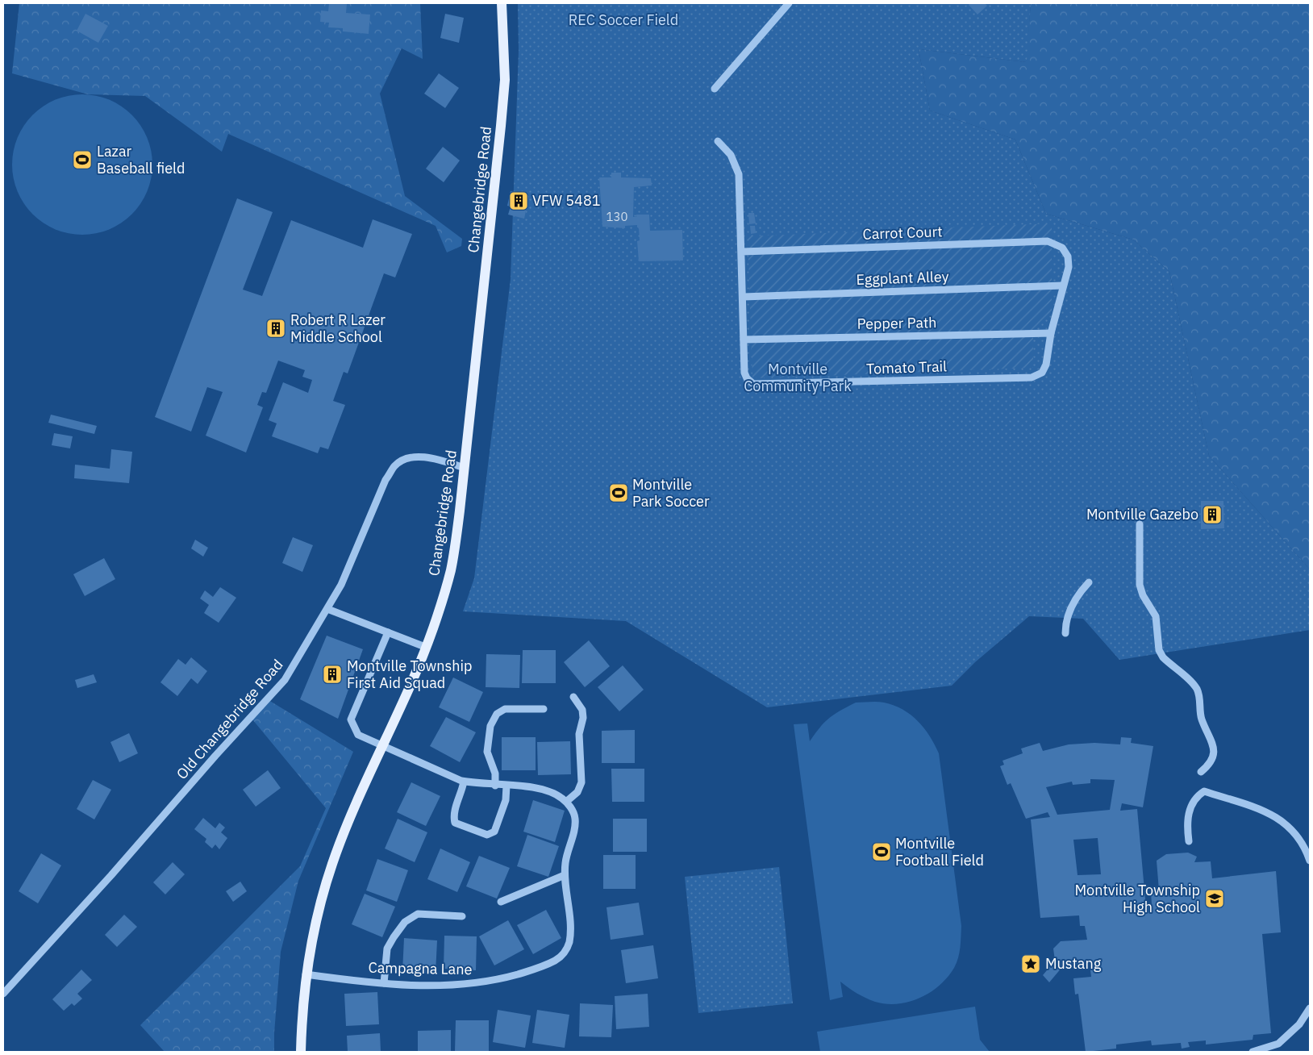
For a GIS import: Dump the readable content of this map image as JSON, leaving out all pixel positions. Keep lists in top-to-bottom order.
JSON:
{
  "streets": {
    "main road": ["Changebridge Road"],
    "street": [
      "Carrot Court",
      "Eggplant Alley",
      "Pepper Path",
      "Tomato Trail",
      "Old Changebridge Road",
      "Campagna Lane"
    ]
  },
  "crossings": [
    ["Changebridge Road", "Old Changebridge Road"],
    ["Changebridge Road", "Campagna Lane"],
    ["Carrot Court", "Eggplant Alley"],
    ["Pepper Path", "Tomato Trail"]
  ],
  "parks": ["REC Soccer Field", "Montville Community Park"],
  "places": {
    "sports": ["Lazar Baseball field", "Montville Park Soccer", "Montville Football Field"],
    "building": [
      "VFW 5481",
      "Robert R Lazer Middle School",
      "Montville Gazebo",
      "Montville Township First Aid Squad"
    ],
    "school or university": ["Montville Township High School"],
    "place": ["Mustang"]
  },
  "house_numbers": ["130"]
}
